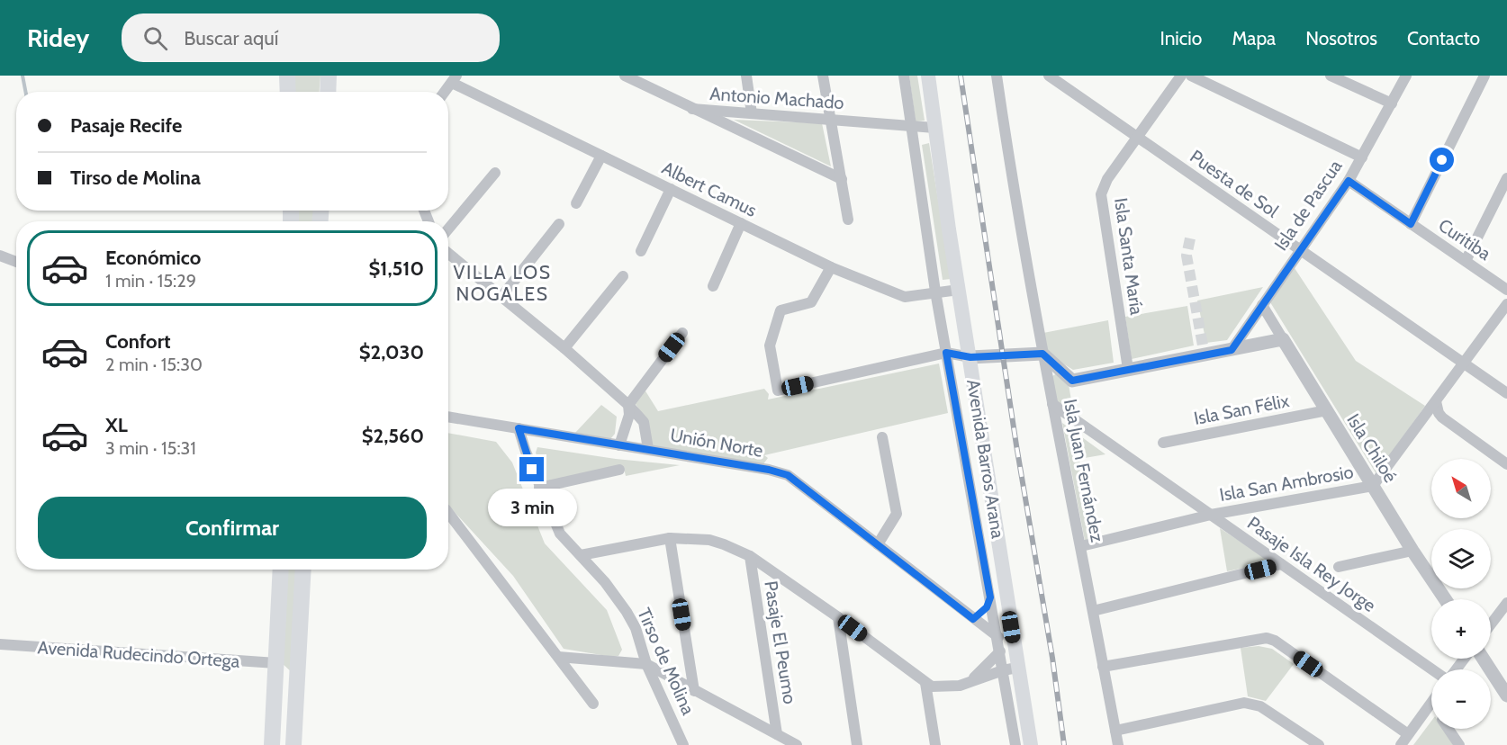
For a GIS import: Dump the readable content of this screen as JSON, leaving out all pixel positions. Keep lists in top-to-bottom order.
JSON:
{
  "streets": {
    "main road": ["Avenida Barros Arana"],
    "street": [
      "Antonio Machado",
      "Puesta de Sol",
      "Albert Camus",
      "Isla de Pascua",
      "Curitiba",
      "Isla Santa María",
      "Isla San Félix",
      "Unión Norte",
      "Isla Chiloé",
      "Isla Juan Fernández",
      "Isla San Ambrosio",
      "Pasaje Isla Rey Jorge",
      "Pasaje El Peumo",
      "Avenida Rudecindo Ortega",
      "Tirso de Molina"
    ]
  },
  "crossings": [
    ["Antonio Machado", "Avenida Barros Arana"],
    ["Puesta de Sol", "Isla de Pascua"],
    ["Puesta de Sol", "Isla Santa María"],
    ["Puesta de Sol", "Isla San Ambrosio"],
    ["Albert Camus", "Avenida Barros Arana"],
    ["Isla de Pascua", "Curitiba"],
    ["Isla de Pascua", "Isla Chiloé"],
    ["Isla San Félix", "Isla Chiloé"],
    ["Unión Norte", "Avenida Barros Arana"],
    ["Unión Norte", "Tirso de Molina"],
    ["Isla Chiloé", "Isla San Ambrosio"],
    ["Isla Juan Fernández", "Isla San Ambrosio"],
    ["Isla Juan Fernández", "Pasaje Isla Rey Jorge"],
    ["Isla San Ambrosio", "Pasaje Isla Rey Jorge"]
  ],
  "districts": ["VILLA LOS NOGALES"],
  "north": "top left",
  "page": {
    "header": "Ridey",
    "search": "Buscar aquí",
    "nav": [
      "Inicio",
      "Mapa",
      "Nosotros",
      "Contacto"
    ],
    "banner": ["Pasaje Recife", "Tirso de Molina"],
    "list": [
      {
        "name": "Económico",
        "note": "1 min · 15:29",
        "value": "$1,510"
      },
      {
        "name": "Confort",
        "note": "2 min · 15:30",
        "value": "$2,030"
      },
      {
        "name": "XL",
        "note": "3 min · 15:31",
        "value": "$2,560"
      }
    ],
    "map_buttons": ["+", "−"],
    "buttons": "Confirmar",
    "bubble": "3 min"
  }
}
